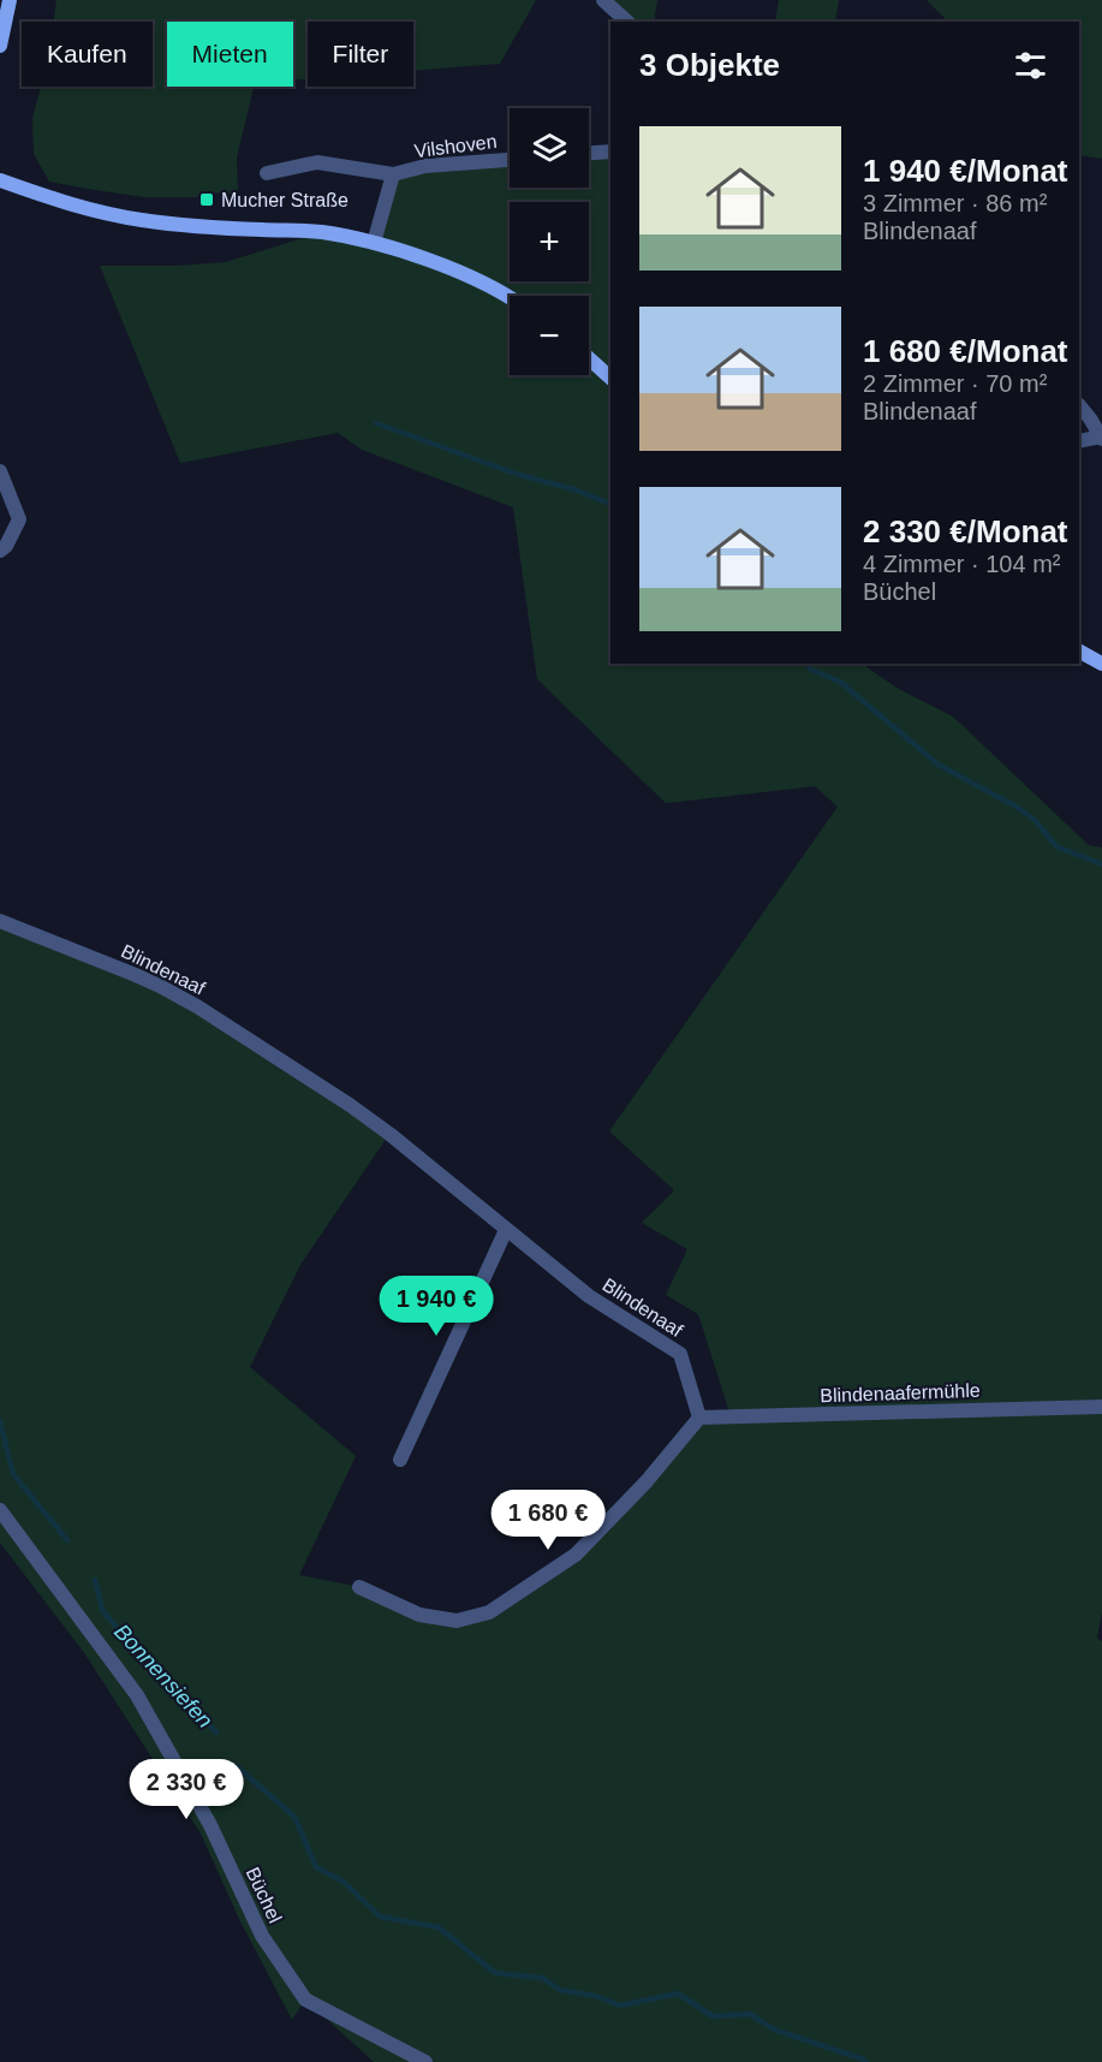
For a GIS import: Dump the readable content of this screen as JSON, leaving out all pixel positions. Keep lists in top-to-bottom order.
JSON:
{
  "streets": {
    "street": [
      "Vilshoven",
      "Blindenaaf",
      "Blindenaafermühle",
      "Büchel"
    ]
  },
  "crossings": [
    ["Blindenaaf", "Blindenaafermühle"]
  ],
  "water": ["Bonnensiefen"],
  "places": {
    "transit": ["Mucher Straße"]
  },
  "page": {
    "chip": ["Kaufen", "Mieten", "Filter"],
    "heading": "3 Objekte",
    "map_buttons": ["+", "−"],
    "list": [
      {
        "name": "1 940 €/Monat",
        "note": "3 Zimmer · 86 m² · Blindenaaf"
      },
      {
        "name": "1 680 €/Monat",
        "note": "2 Zimmer · 70 m² · Blindenaaf"
      },
      {
        "name": "2 330 €/Monat",
        "note": "4 Zimmer · 104 m² · Büchel"
      }
    ],
    "price": ["1 940 €", "1 680 €", "2 330 €"]
  }
}
